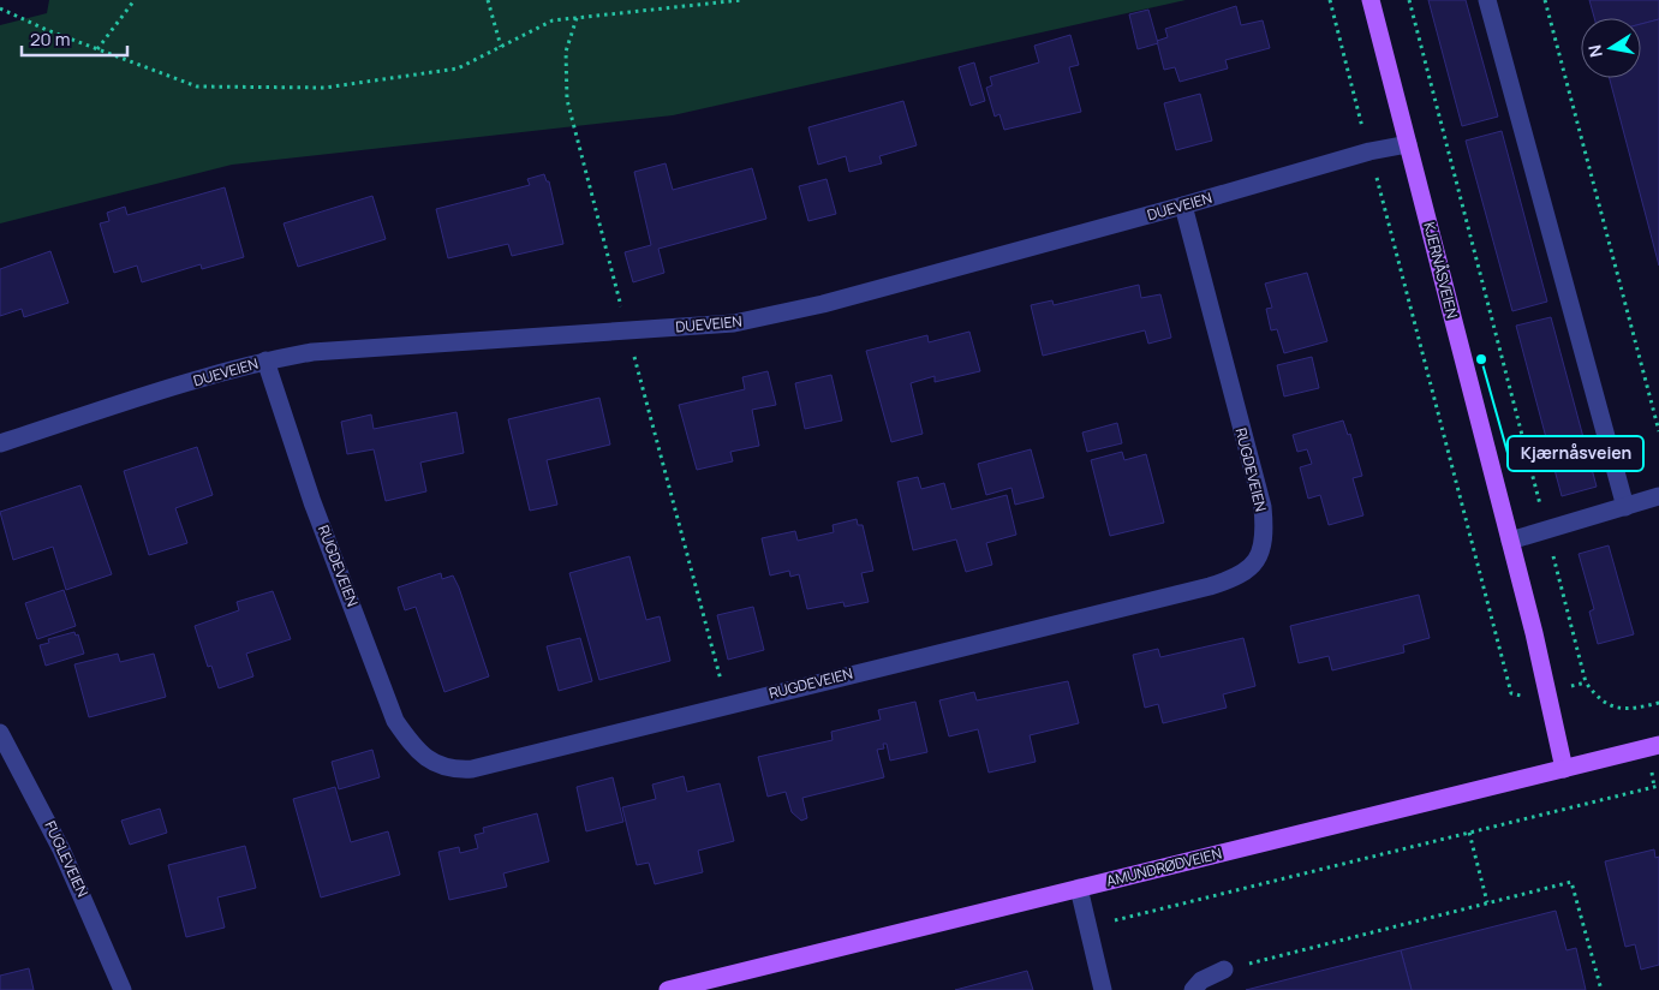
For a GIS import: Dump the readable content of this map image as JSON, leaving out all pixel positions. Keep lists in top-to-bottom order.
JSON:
{
  "streets": {
    "main road": ["KJERNÅSVEIEN", "AMUNDRØDVEIEN"],
    "street": ["DUEVEIEN", "RUGDEVEIEN", "FUGLEVEIEN"]
  },
  "crossings": [
    ["DUEVEIEN", "KJERNÅSVEIEN"],
    ["DUEVEIEN", "RUGDEVEIEN"],
    ["KJERNÅSVEIEN", "AMUNDRØDVEIEN"]
  ],
  "places": ["Kjærnåsveien"],
  "scale_bar": "20 m",
  "north": "left"
}
